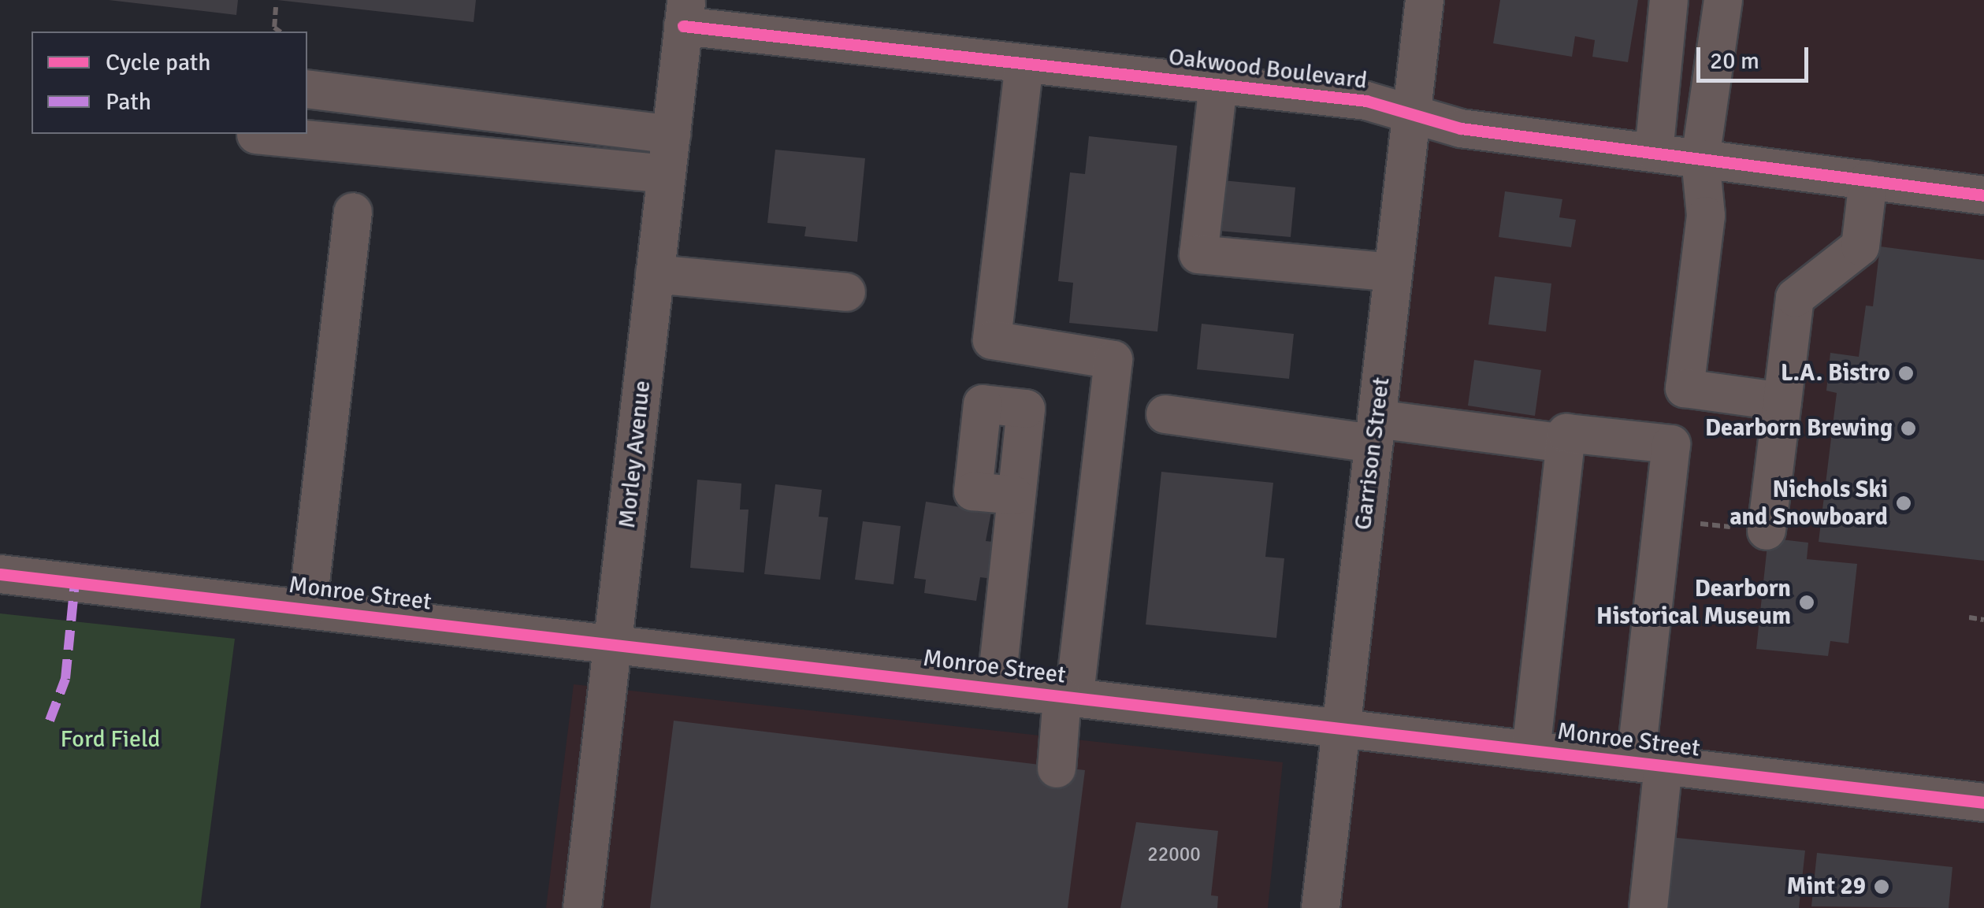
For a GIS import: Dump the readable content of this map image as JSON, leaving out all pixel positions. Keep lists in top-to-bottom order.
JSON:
{
  "streets": {
    "street": [
      "Oakwood Boulevard",
      "Garrison Street",
      "Morley Avenue",
      "Monroe Street"
    ]
  },
  "crossings": [
    ["Oakwood Boulevard", "Garrison Street"],
    ["Oakwood Boulevard", "Morley Avenue"],
    ["Garrison Street", "Monroe Street"],
    ["Morley Avenue", "Monroe Street"]
  ],
  "parks": ["Ford Field"],
  "places": [
    "L.A. Bistro",
    "Dearborn Brewing",
    "Nichols Ski and Snowboard",
    "Dearborn Historical Museum",
    "Mint 29"
  ],
  "house_numbers": ["22000"],
  "legend": ["Cycle path", "Path"],
  "scale_bar": "20 m"
}
